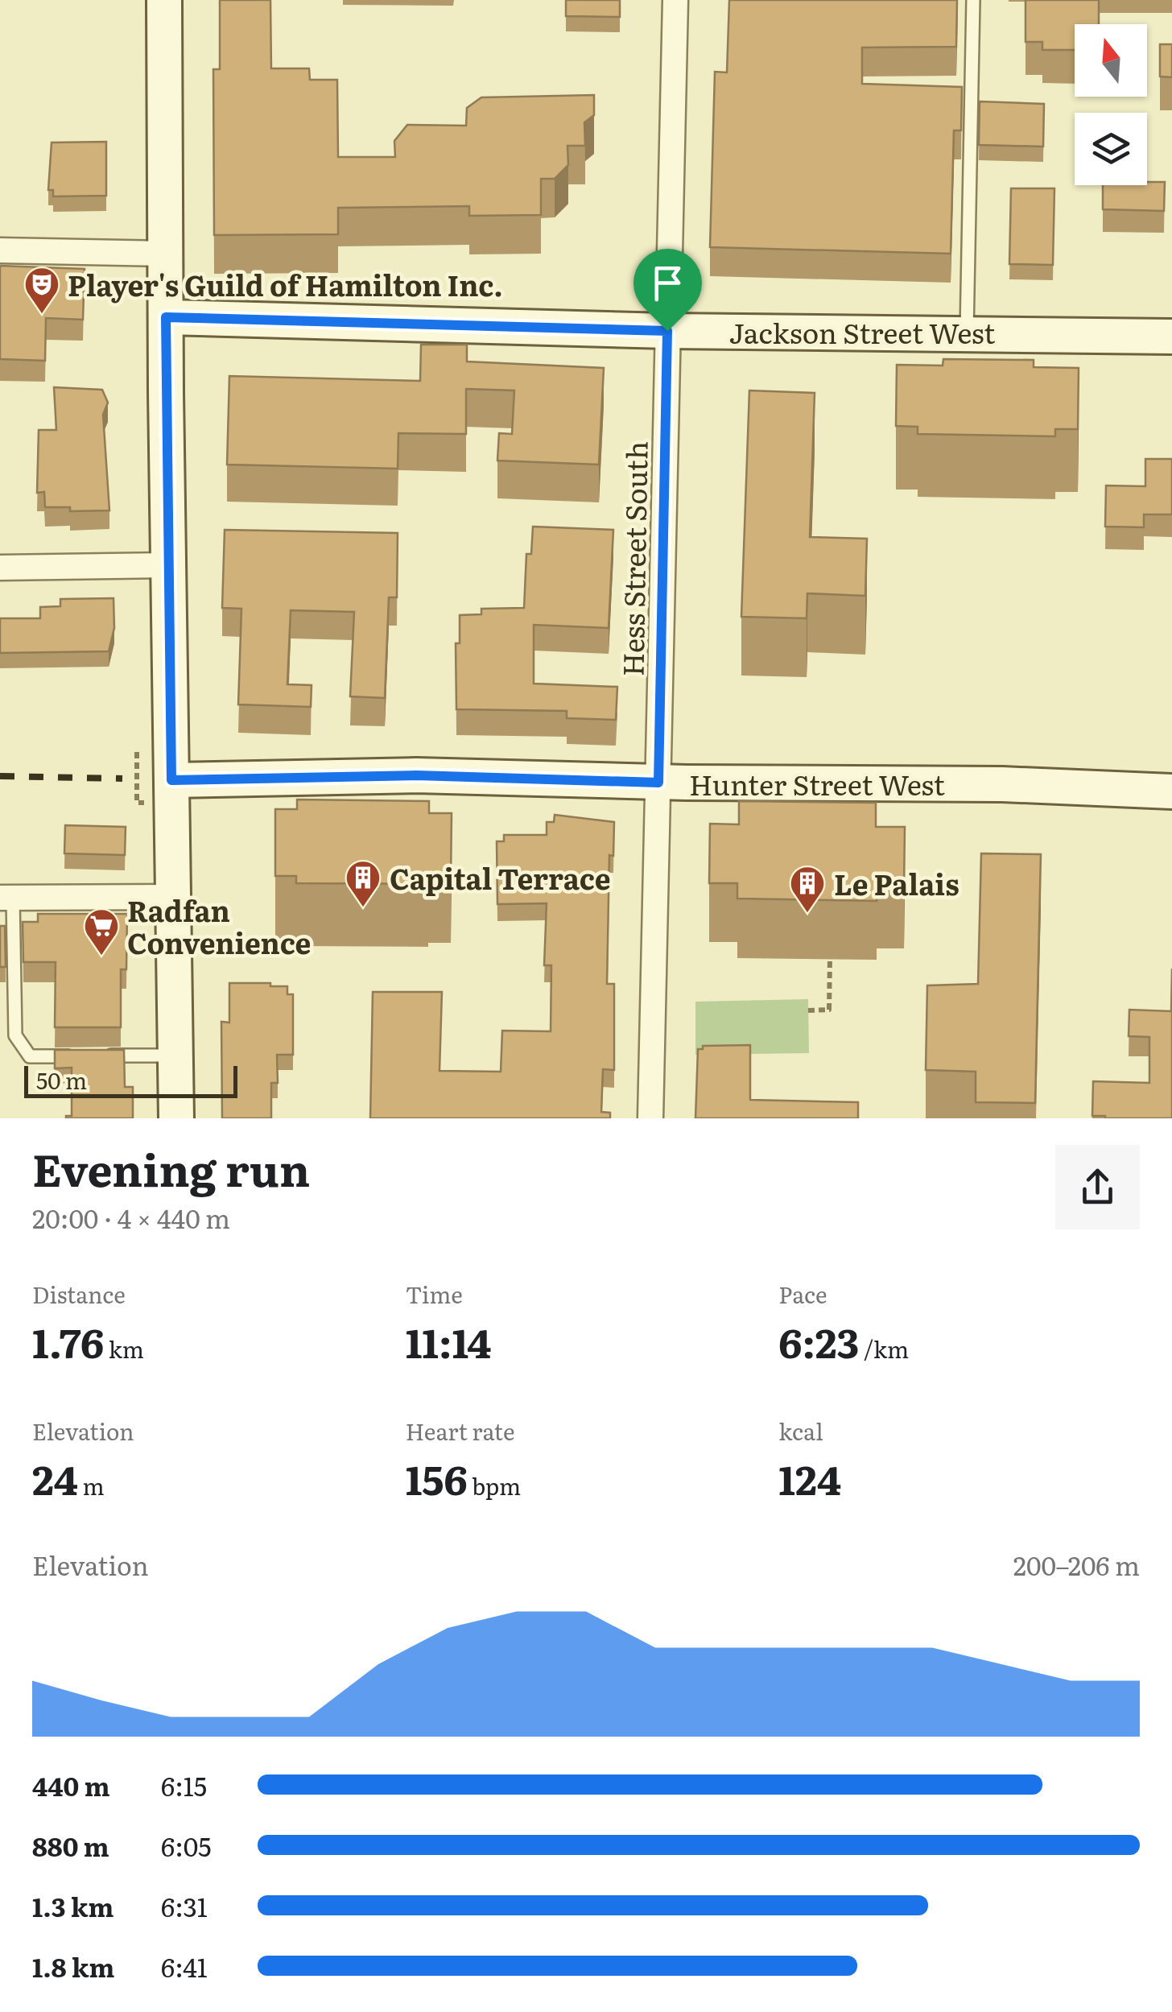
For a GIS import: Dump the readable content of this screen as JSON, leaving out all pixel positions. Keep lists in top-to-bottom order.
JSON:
{
  "streets": {
    "street": ["Jackson Street West", "Hess Street South", "Hunter Street West"]
  },
  "crossings": [
    ["Jackson Street West", "Hess Street South"],
    ["Hess Street South", "Hunter Street West"]
  ],
  "places": {
    "theatre": ["Player's Guild of Hamilton Inc."],
    "building": ["Capital Terrace", "Le Palais"],
    "supermarket": ["Radfan Convenience"]
  },
  "scale_bar": "50 m",
  "north": "top",
  "page": {
    "scale": "50 m",
    "heading": ["Evening run", "20:00 · 4 × 440 m"],
    "stats": [
      ["Distance", "1.76 km"],
      ["Time", "11:14"],
      ["Pace", "6:23 /km"],
      ["Elevation", "24 m"],
      ["Heart rate", "156 bpm"],
      ["kcal", "124"]
    ],
    "chart": ["Elevation", "200–206 m"],
    "list": [
      {
        "name": "440 m",
        "note": "6:15"
      },
      {
        "name": "880 m",
        "note": "6:05"
      },
      {
        "name": "1.3 km",
        "note": "6:31"
      },
      {
        "name": "1.8 km",
        "note": "6:41"
      }
    ]
  }
}
